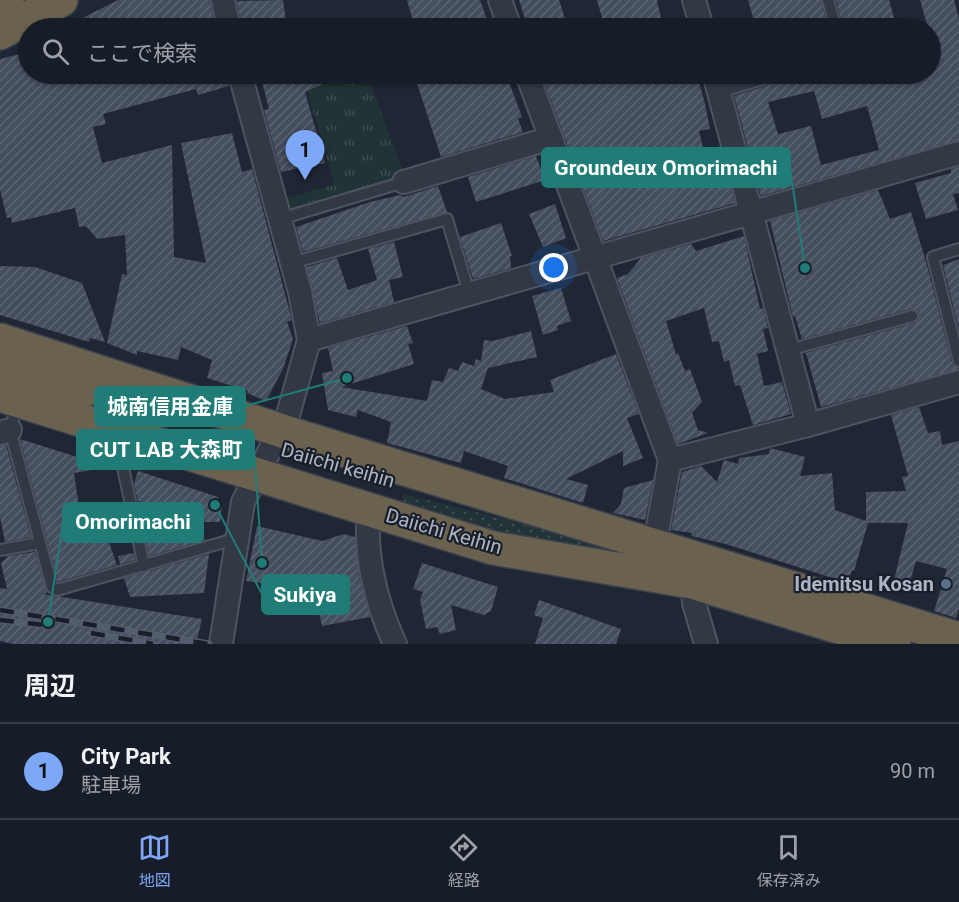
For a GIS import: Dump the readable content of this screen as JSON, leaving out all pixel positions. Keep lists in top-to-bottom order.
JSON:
{
  "streets": {
    "highway": ["Daiichi keihin", "Daiichi Keihin"]
  },
  "crossings": [
    ["Daiichi keihin", "Daiichi Keihin"]
  ],
  "places": [
    "Groundeux Omorimachi",
    "城南信用金庫",
    "Sukiya",
    "CUT LAB 大森町",
    "Idemitsu Kosan",
    "Omorimachi"
  ],
  "page": {
    "search": "ここで検索",
    "pins": "1",
    "heading": "周辺",
    "list": [
      {
        "mark": "1",
        "name": "City Park",
        "note": "駐車場",
        "value": "90 m"
      }
    ],
    "nav": ["地図", "経路", "保存済み"]
  }
}
